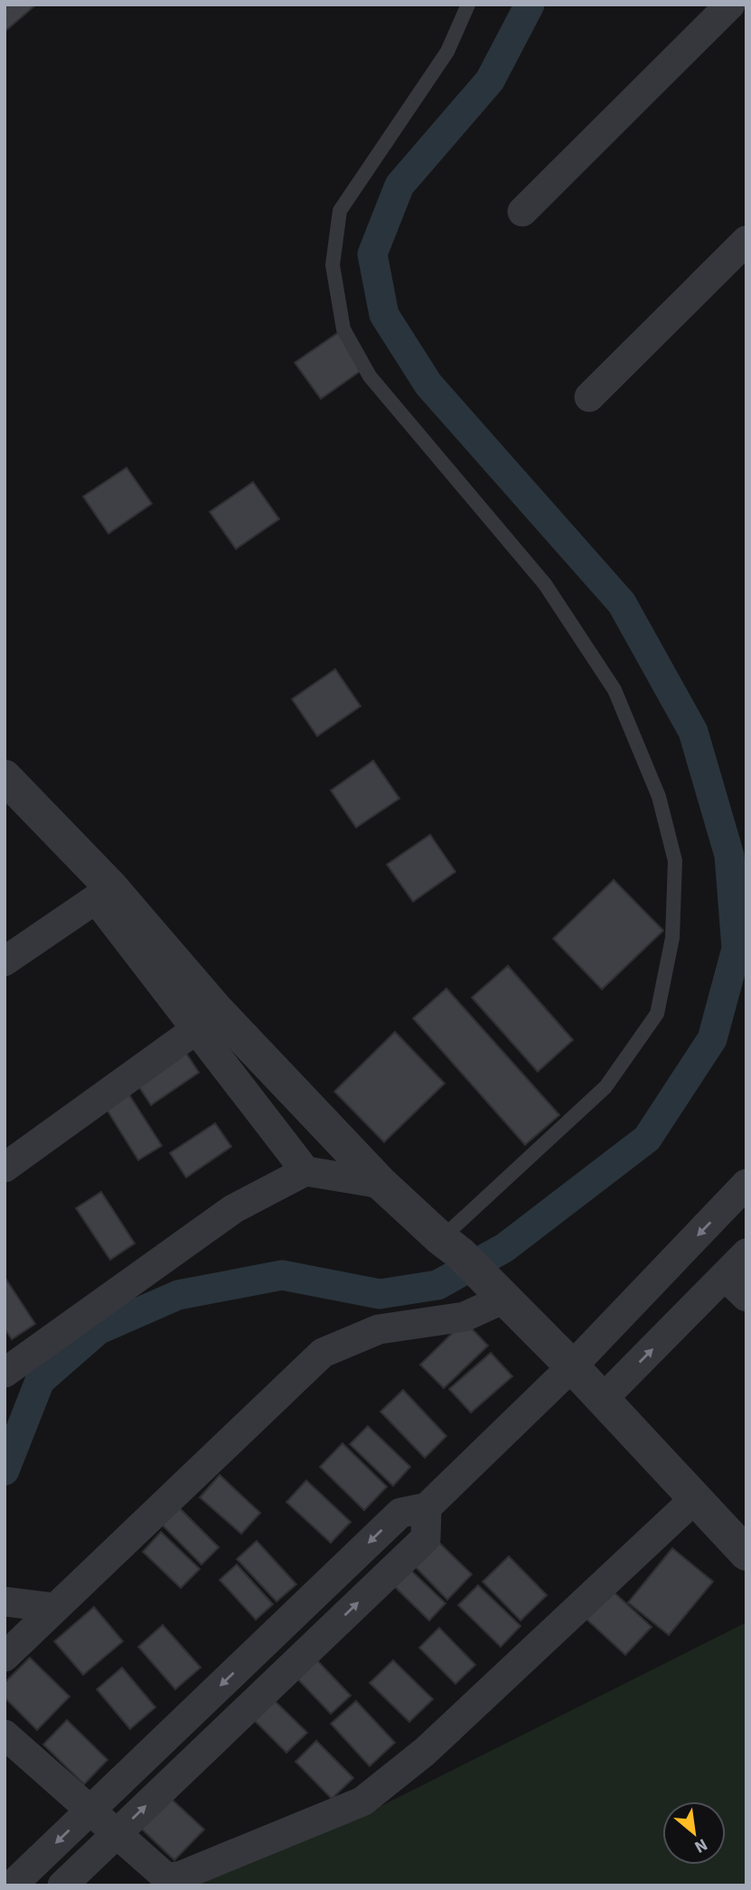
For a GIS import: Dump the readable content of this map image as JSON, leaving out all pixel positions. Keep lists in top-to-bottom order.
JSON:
{
  "north": "bottom right"
}
